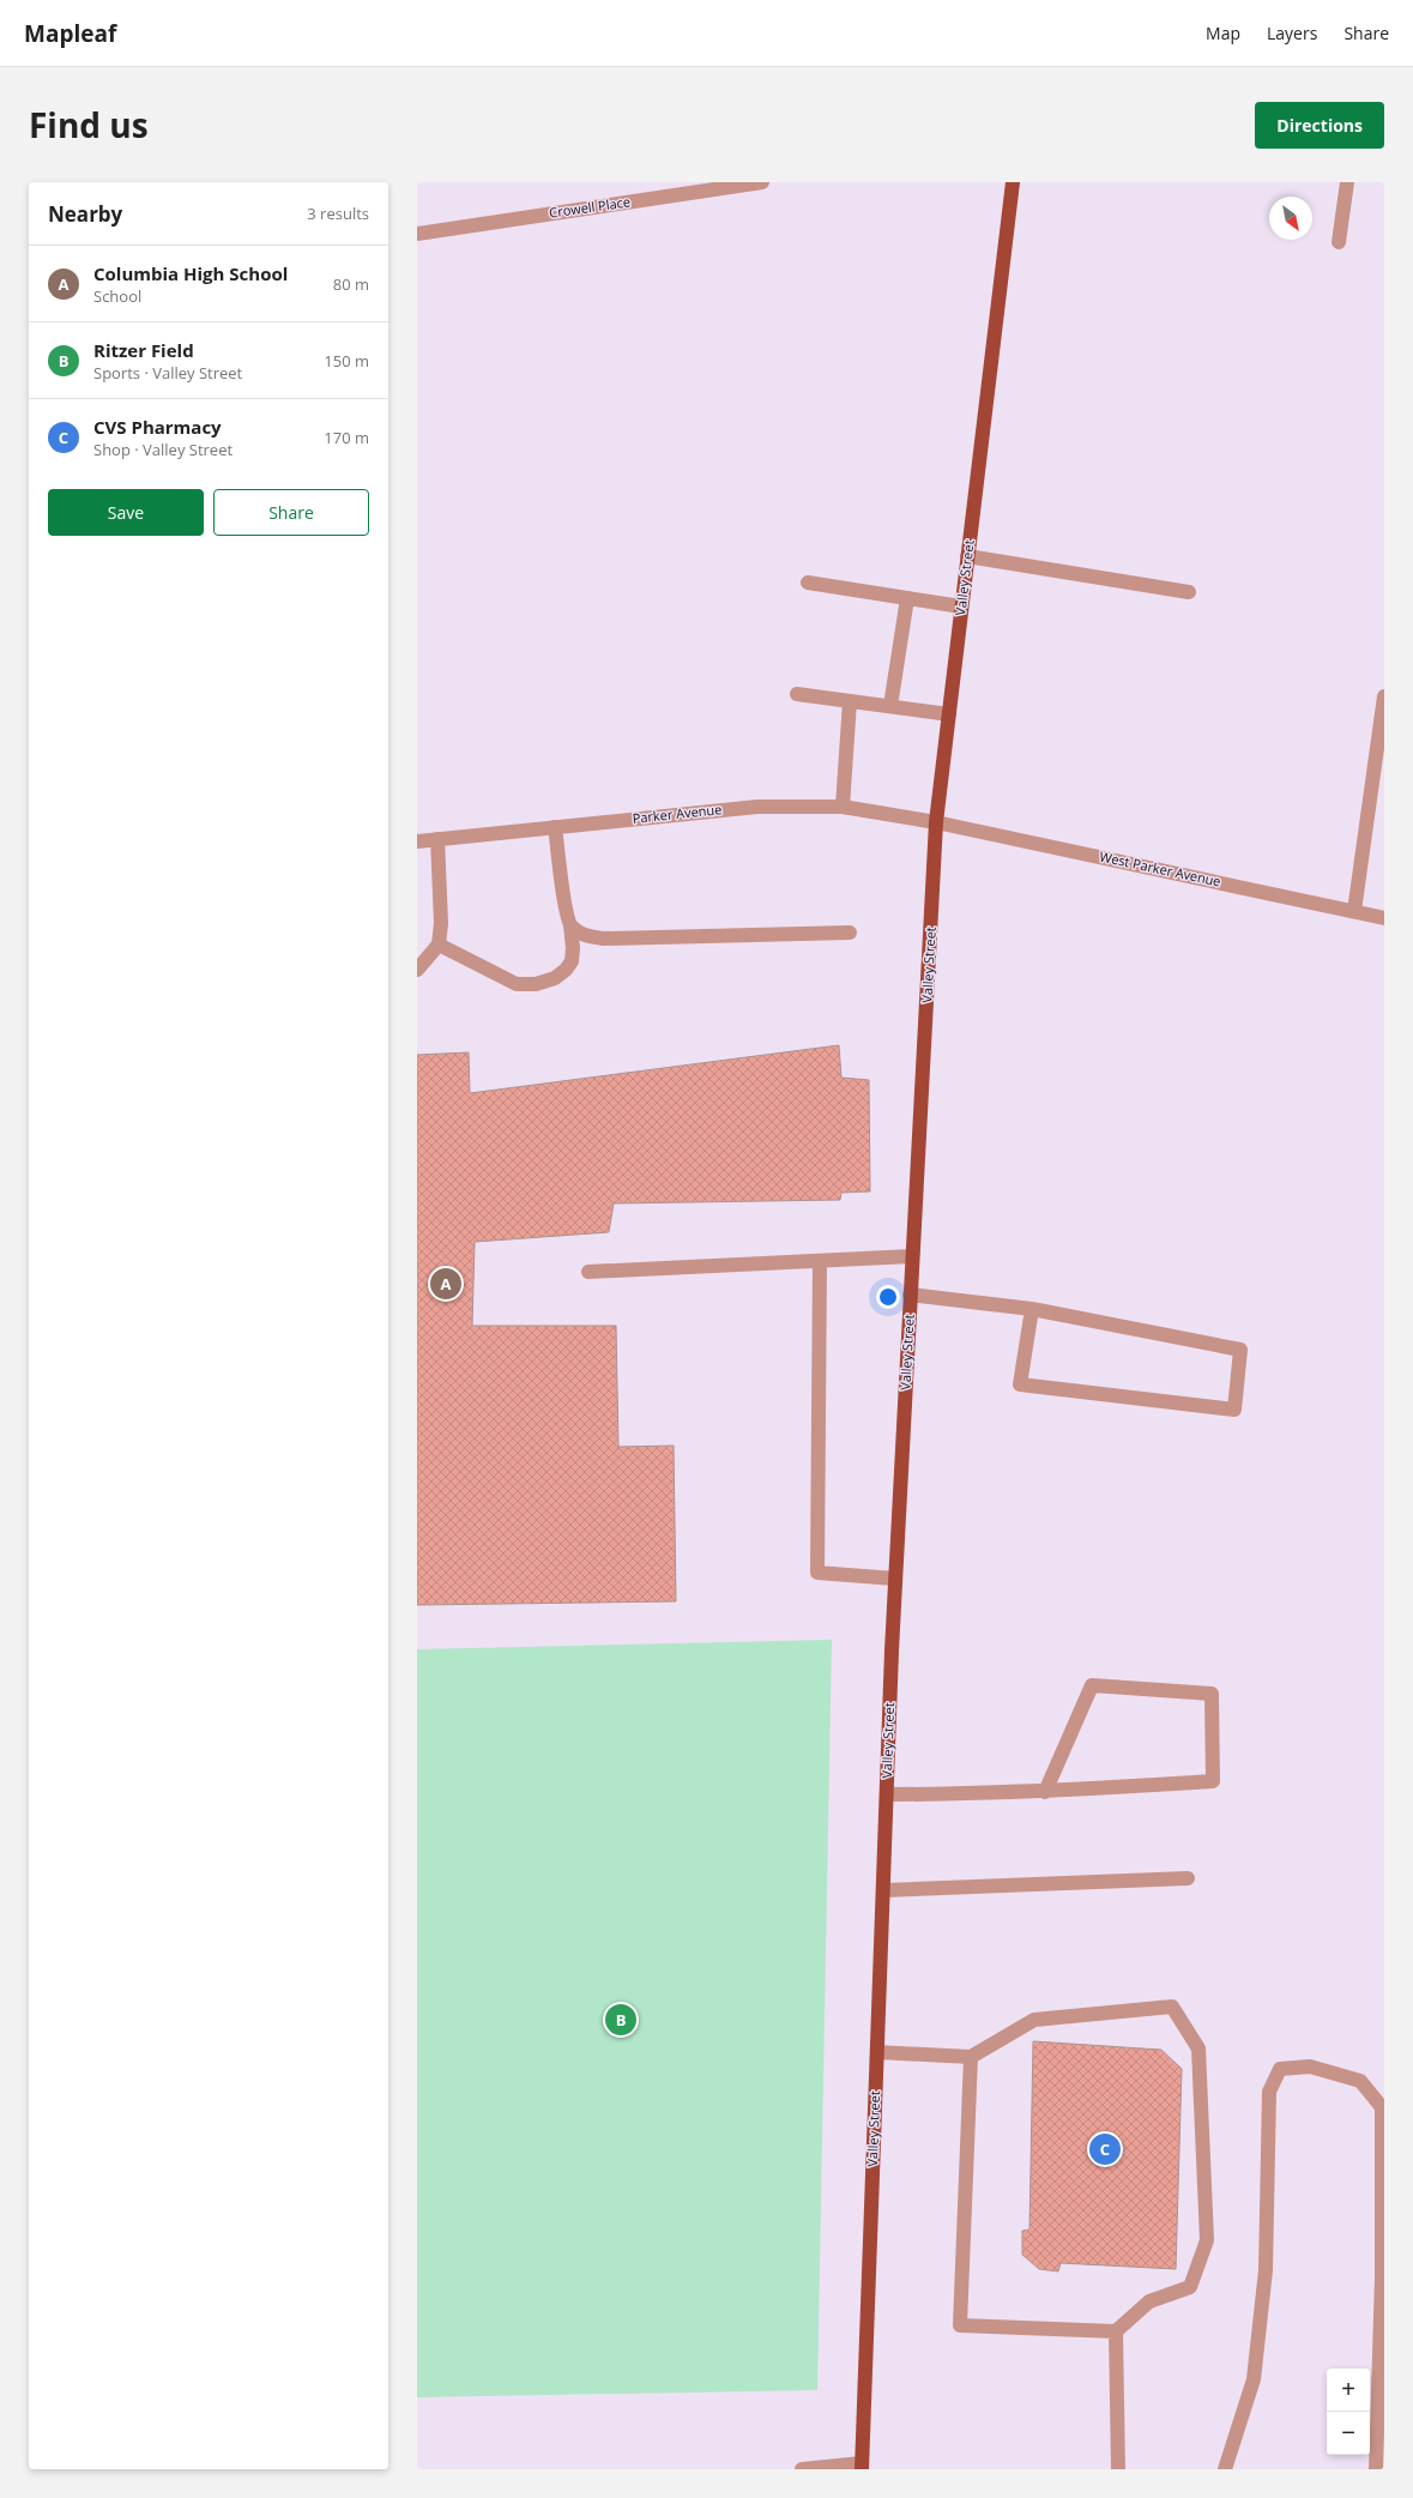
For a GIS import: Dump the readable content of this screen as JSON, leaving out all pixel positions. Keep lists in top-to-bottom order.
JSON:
{
  "streets": {
    "main road": ["Valley Street"],
    "street": ["Crowell Place", "Parker Avenue", "West Parker Avenue"]
  },
  "crossings": [
    ["Valley Street", "Parker Avenue"],
    ["Valley Street", "West Parker Avenue"],
    ["Parker Avenue", "West Parker Avenue"]
  ],
  "north": "bottom right",
  "page": {
    "header": "Mapleaf",
    "nav": ["Map", "Layers", "Share"],
    "title": "Find us",
    "buttons": [
      "Directions",
      ["Save", "Share"]
    ],
    "heading": ["Nearby", "3 results"],
    "list": [
      {
        "mark": "A",
        "name": "Columbia High School",
        "note": "School",
        "value": "80 m"
      },
      {
        "mark": "B",
        "name": "Ritzer Field",
        "note": "Sports · Valley Street",
        "value": "150 m"
      },
      {
        "mark": "C",
        "name": "CVS Pharmacy",
        "note": "Shop · Valley Street",
        "value": "170 m"
      }
    ],
    "pins": ["A", "B", "C"],
    "map_buttons": ["+", "−"]
  }
}
